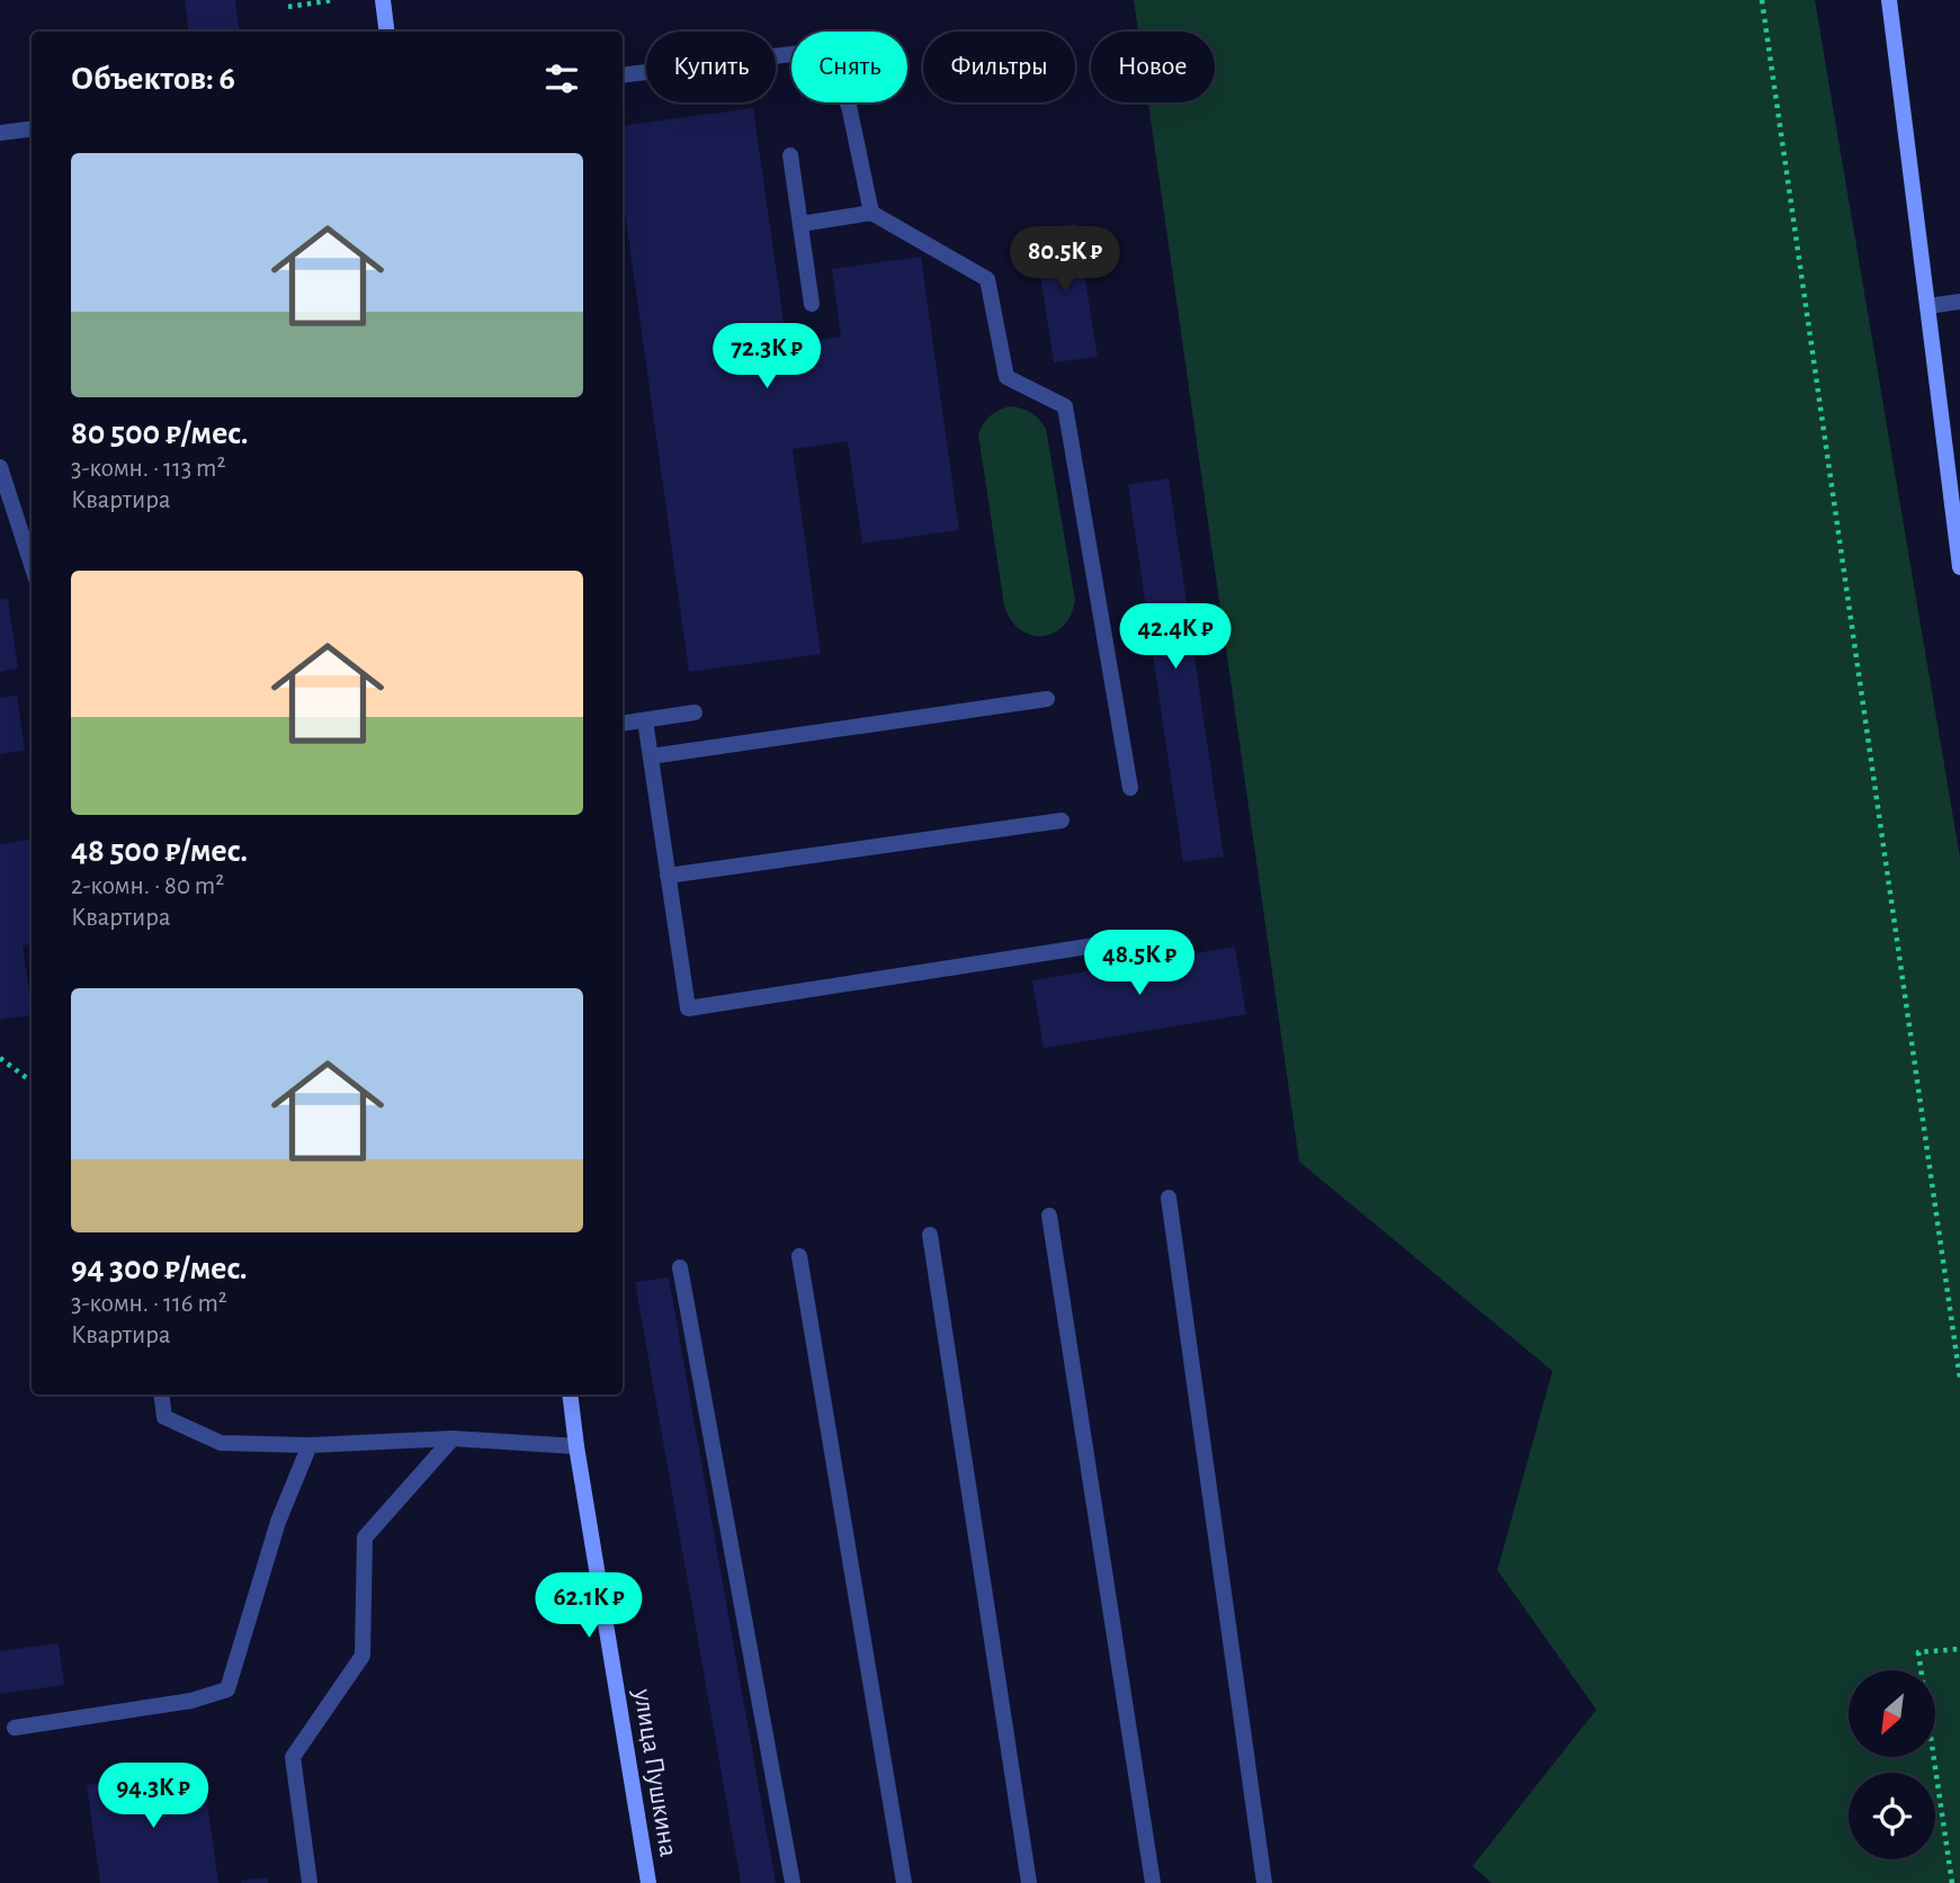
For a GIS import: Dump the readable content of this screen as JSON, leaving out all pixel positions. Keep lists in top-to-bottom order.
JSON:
{
  "streets": {
    "street": ["улица Пушкина"]
  },
  "north": "bottom left",
  "page": {
    "chip": [
      "Купить",
      "Снять",
      "Фильтры",
      "Новое"
    ],
    "heading": "Объектов: 6",
    "list": [
      {
        "name": "80 500 ₽/мес.",
        "note": "3-комн. · 113 m² · Квартира"
      },
      {
        "name": "48 500 ₽/мес.",
        "note": "2-комн. · 80 m² · Квартира"
      },
      {
        "name": "94 300 ₽/мес.",
        "note": "3-комн. · 116 m² · Квартира"
      }
    ],
    "price": [
      "80.5K ₽",
      "72.3K ₽",
      "42.4K ₽",
      "48.5K ₽",
      "62.1K ₽",
      "94.3K ₽"
    ]
  }
}
